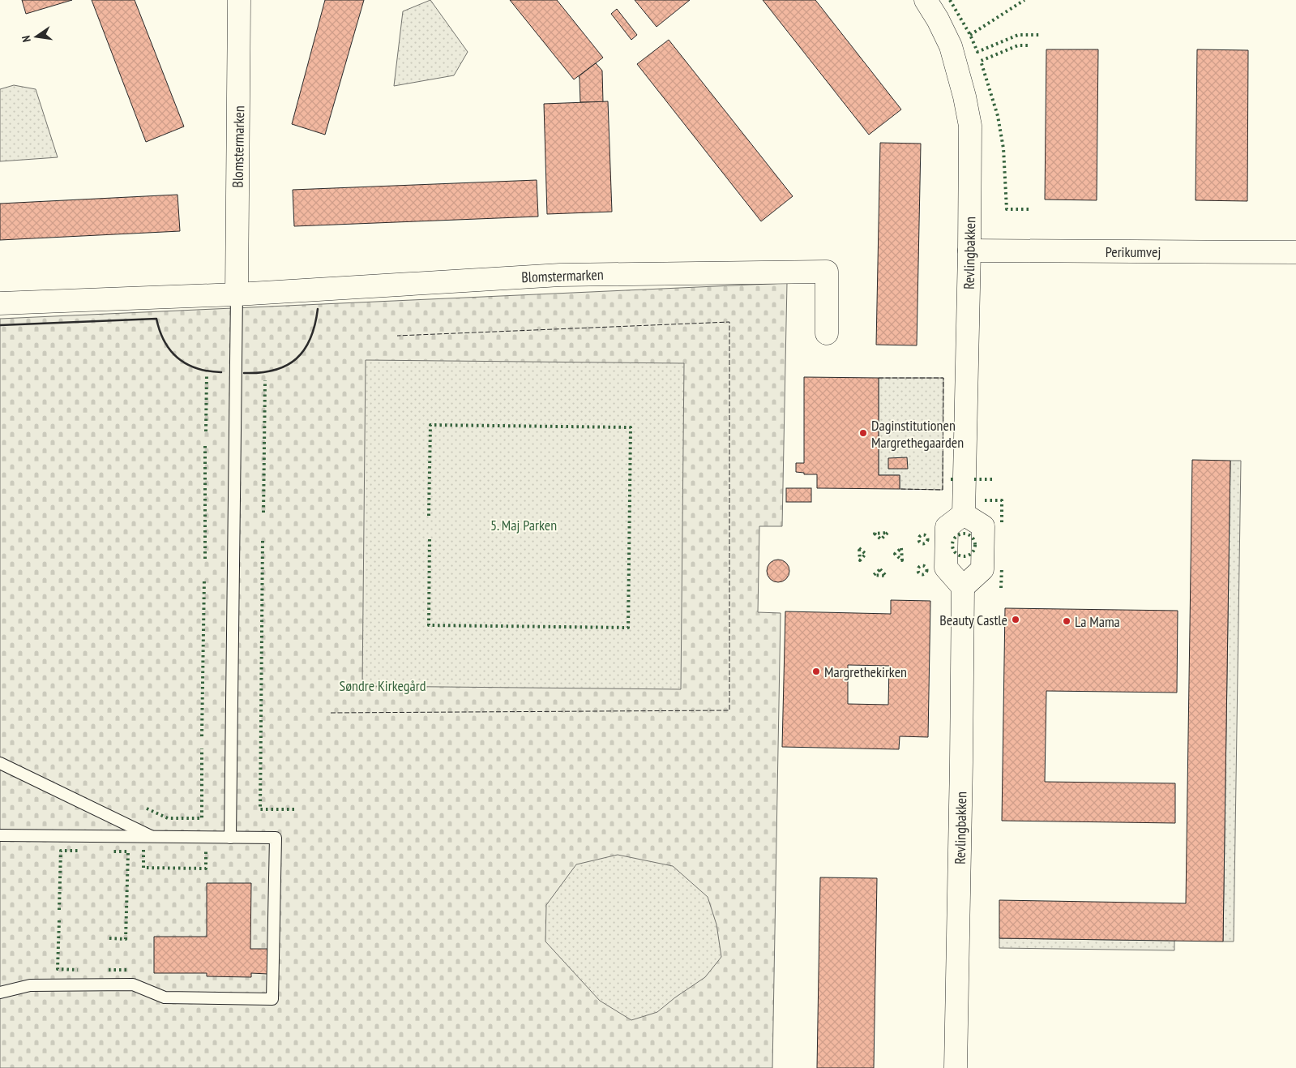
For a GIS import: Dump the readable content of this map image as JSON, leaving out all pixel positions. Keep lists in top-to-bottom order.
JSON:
{
  "streets": {
    "street": ["Blomstermarken", "Perikumvej", "Revlingbakken"]
  },
  "crossings": [
    ["Perikumvej", "Revlingbakken"]
  ],
  "parks": ["5. Maj Parken", "Søndre Kirkegård"],
  "places": [
    "Daginstitutionen Margrethegaarden",
    "Beauty Castle",
    "La Mama",
    "Margrethekirken"
  ],
  "north": "left"
}
